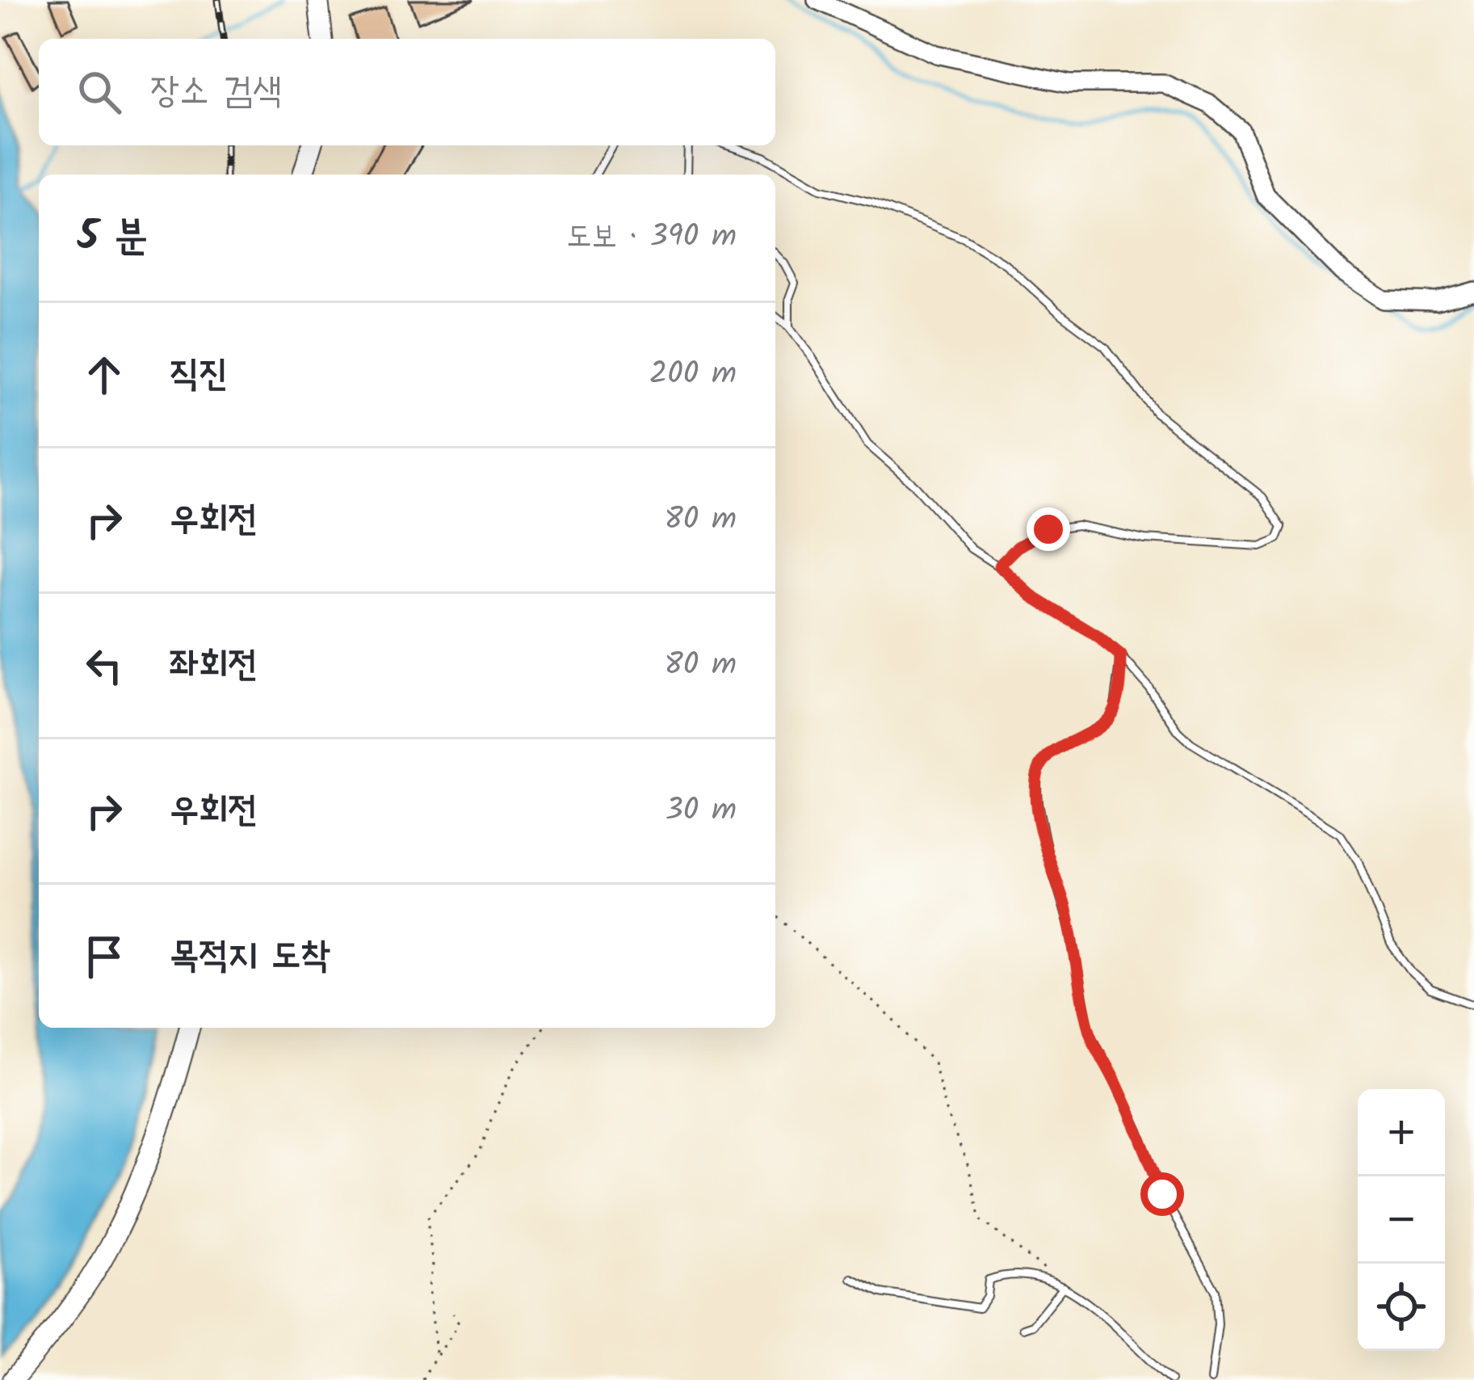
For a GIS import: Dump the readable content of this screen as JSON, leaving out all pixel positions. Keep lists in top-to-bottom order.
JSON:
{
  "page": {
    "search": "장소 검색",
    "heading": ["5 분", "도보 · 390 m"],
    "list": [
      ["직진", "200 m"],
      ["우회전", "80 m"],
      ["좌회전", "80 m"],
      ["우회전", "30 m"],
      "목적지 도착"
    ],
    "map_buttons": ["+", "−"]
  }
}
